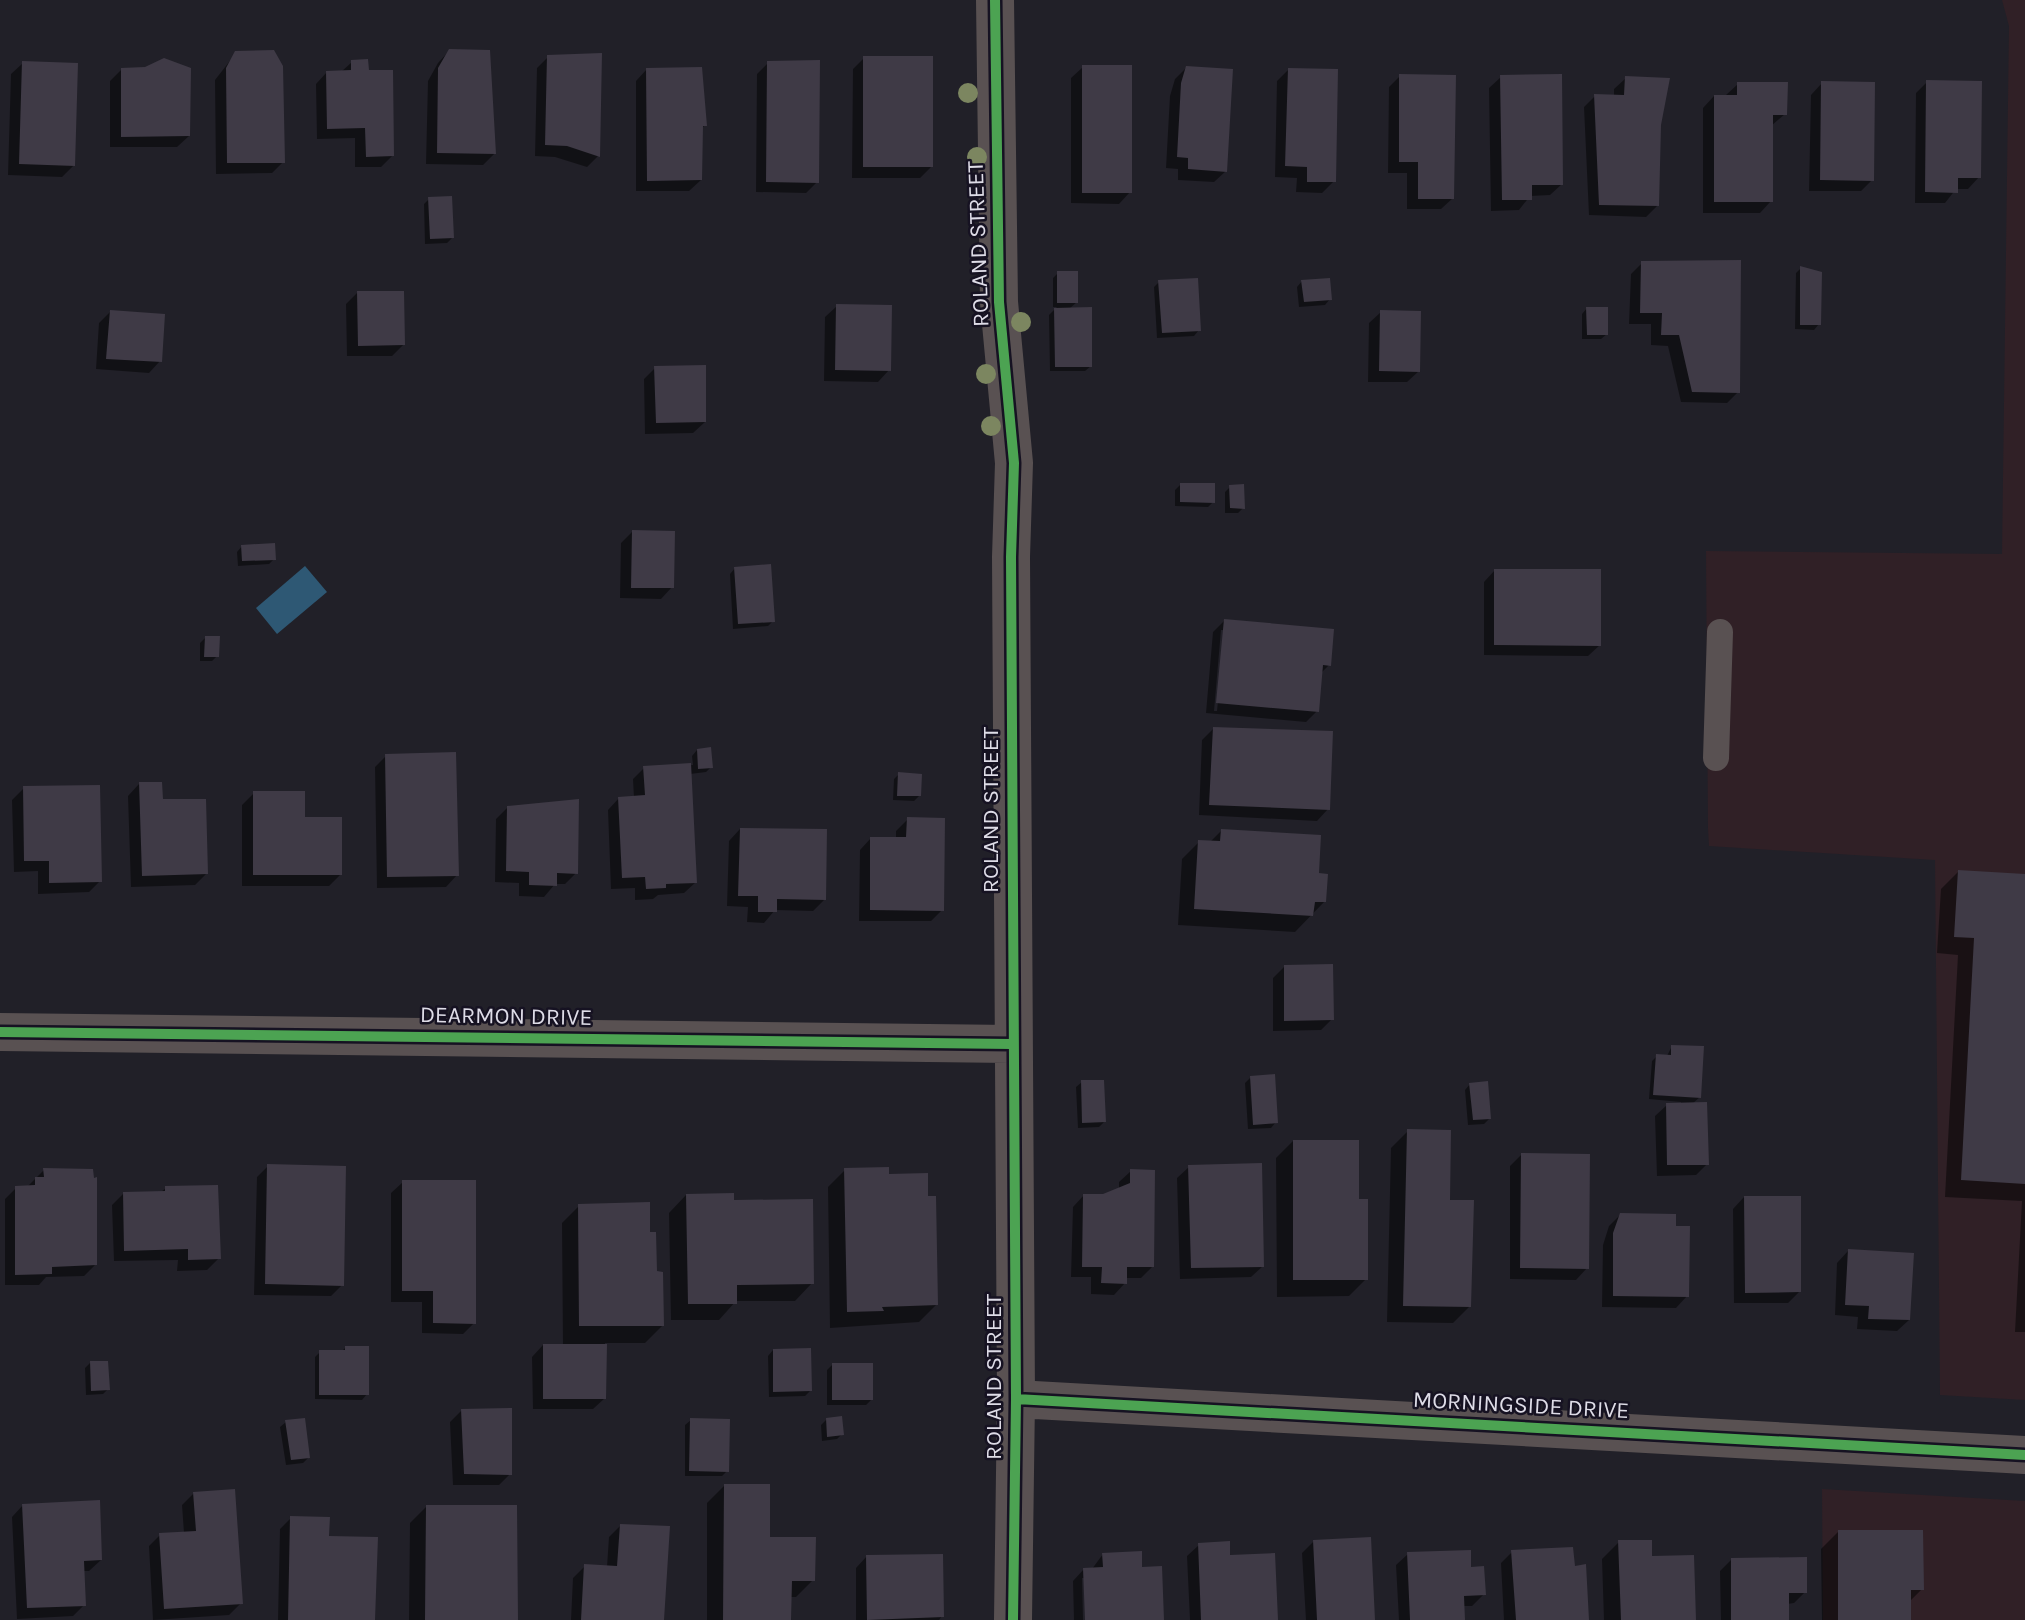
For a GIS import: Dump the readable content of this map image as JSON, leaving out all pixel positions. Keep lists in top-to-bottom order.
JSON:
{
  "streets": {
    "street": ["ROLAND STREET", "DEARMON DRIVE", "MORNINGSIDE DRIVE"]
  },
  "crossings": [
    ["ROLAND STREET", "DEARMON DRIVE"],
    ["ROLAND STREET", "MORNINGSIDE DRIVE"]
  ]
}
